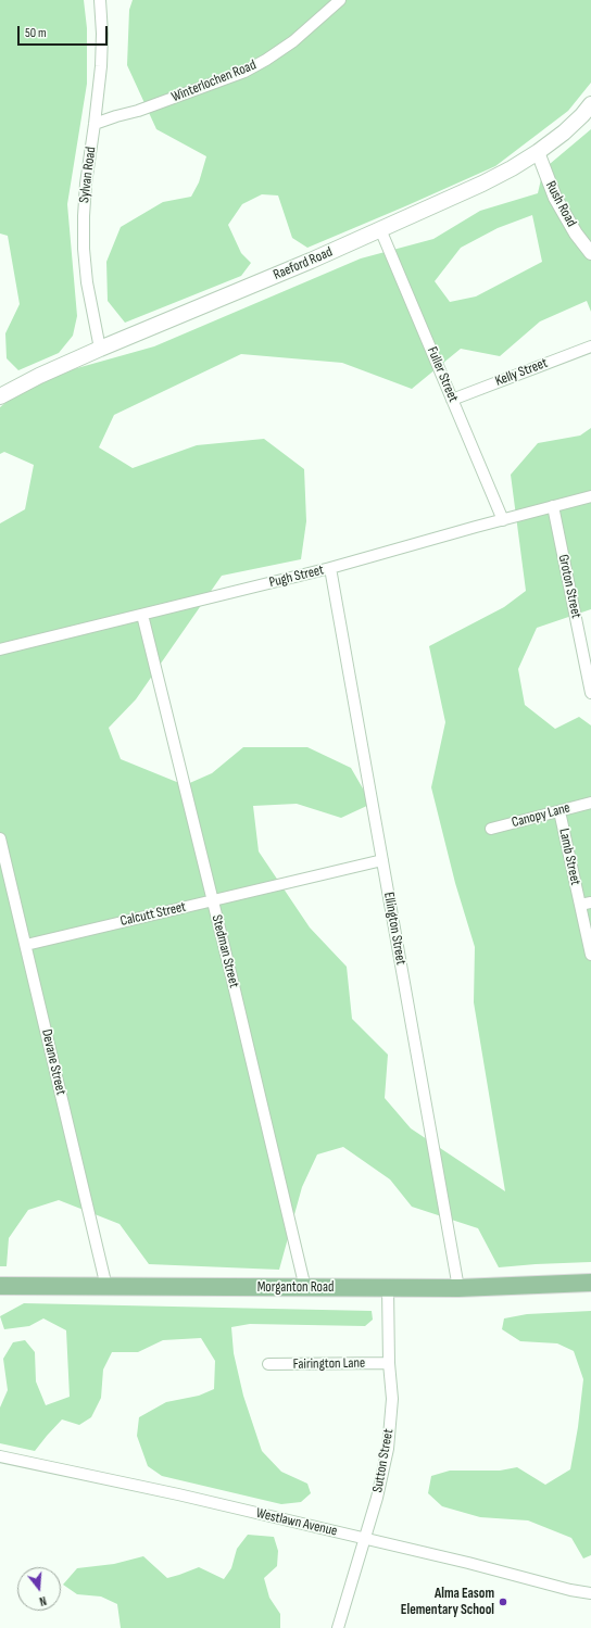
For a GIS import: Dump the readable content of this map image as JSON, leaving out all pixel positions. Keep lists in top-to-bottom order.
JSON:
{
  "streets": {
    "main road": ["Raeford Road", "Morganton Road"],
    "street": [
      "Winterlochen Road",
      "Sylvan Road",
      "Rush Road",
      "Kelly Street",
      "Fuller Street",
      "Pugh Street",
      "Groton Street",
      "Canopy Lane",
      "Lamb Street",
      "Calcutt Street",
      "Ellington Street",
      "Stedman Street",
      "Devane Street",
      "Fairington Lane",
      "Sutton Street",
      "Westlawn Avenue"
    ]
  },
  "crossings": [
    ["Winterlochen Road", "Sylvan Road"],
    ["Sylvan Road", "Raeford Road"],
    ["Rush Road", "Raeford Road"],
    ["Raeford Road", "Fuller Street"],
    ["Kelly Street", "Fuller Street"],
    ["Fuller Street", "Pugh Street"],
    ["Pugh Street", "Groton Street"],
    ["Pugh Street", "Ellington Street"],
    ["Pugh Street", "Stedman Street"],
    ["Canopy Lane", "Lamb Street"],
    ["Calcutt Street", "Ellington Street"],
    ["Calcutt Street", "Stedman Street"],
    ["Calcutt Street", "Devane Street"],
    ["Ellington Street", "Morganton Road"],
    ["Stedman Street", "Morganton Road"],
    ["Devane Street", "Morganton Road"],
    ["Morganton Road", "Sutton Street"],
    ["Fairington Lane", "Sutton Street"],
    ["Sutton Street", "Westlawn Avenue"]
  ],
  "places": ["Alma Easom Elementary School"],
  "scale_bar": "50 m",
  "north": "bottom"
}
